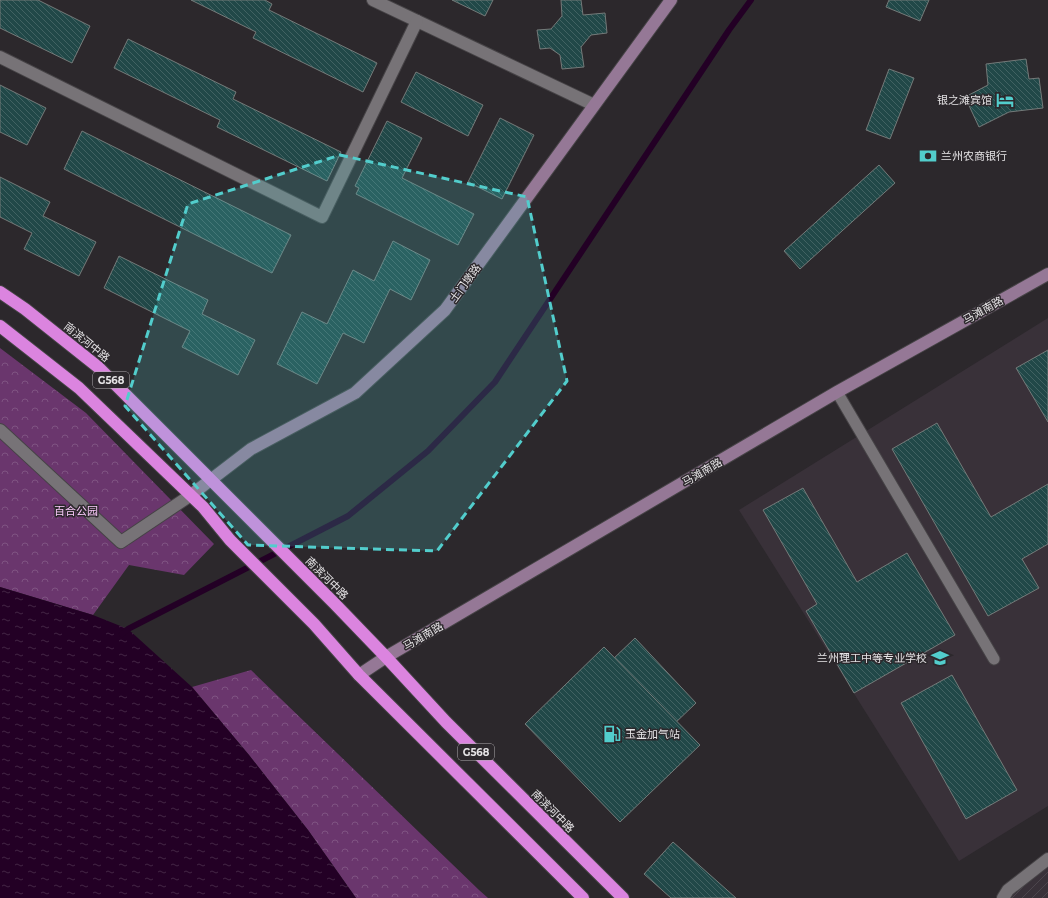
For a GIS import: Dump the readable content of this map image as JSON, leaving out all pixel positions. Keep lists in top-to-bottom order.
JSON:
{
  "streets": {
    "highway": ["南滨河中路", "G568"],
    "main road": ["土门墩路", "马滩南路"]
  },
  "crossings": [
    ["土门墩路", "南滨河中路"],
    ["土门墩路", "G568"],
    ["马滩南路", "南滨河中路"],
    ["马滩南路", "G568"]
  ],
  "parks": ["百合公园"],
  "places": {
    "hotel": ["银之滩宾馆"],
    "bank": ["兰州农商银行"],
    "school or university": ["兰州理工中等专业学校"],
    "fuel station": ["玉金加气站"]
  }
}
